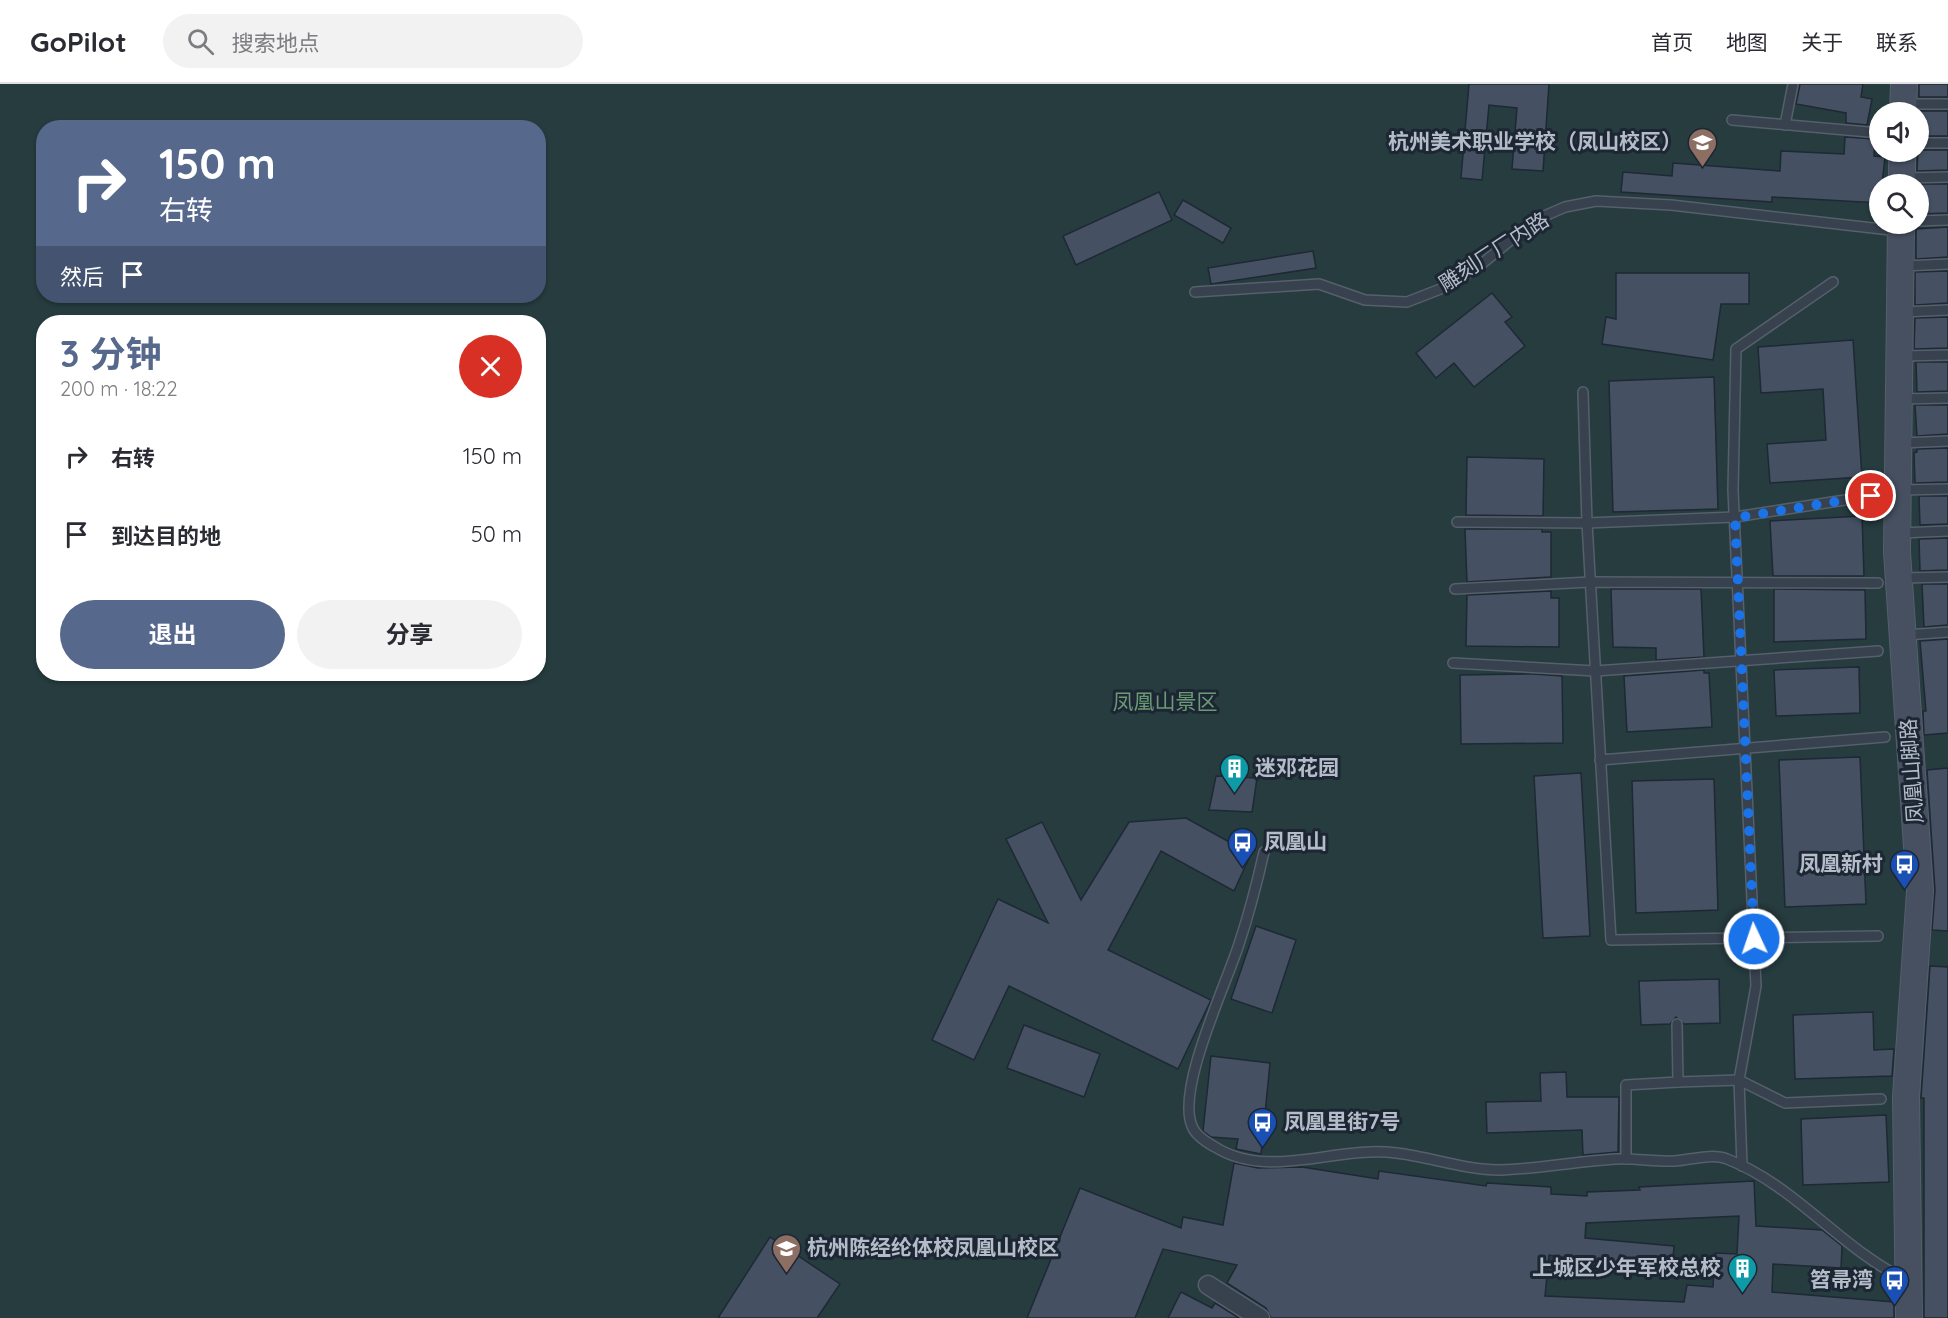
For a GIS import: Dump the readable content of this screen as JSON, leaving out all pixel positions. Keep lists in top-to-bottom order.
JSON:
{
  "streets": {
    "street": ["凤凰山脚路"],
    "lane": ["雕刻厂厂内路"]
  },
  "parks": ["凤凰山景区"],
  "places": {
    "school or university": ["杭州美术职业学校（凤山校区）", "杭州陈经纶体校凤凰山校区"],
    "building": ["迷邓花园", "上城区少年军校总校"],
    "bus stop": [
      "凤凰山",
      "凤凰新村",
      "凤凰里街7号",
      "笤帚湾"
    ]
  },
  "page": {
    "header": "GoPilot",
    "search": "搜索地点",
    "nav": [
      "首页",
      "地图",
      "关于",
      "联系"
    ],
    "turn": ["150 m", "右转"],
    "then": "然后",
    "heading": ["3 分钟", "200 m · 18:22"],
    "list": [
      {
        "name": "右转",
        "value": "150 m"
      },
      {
        "name": "到达目的地",
        "value": "50 m"
      }
    ],
    "buttons": ["退出", "分享"]
  }
}
